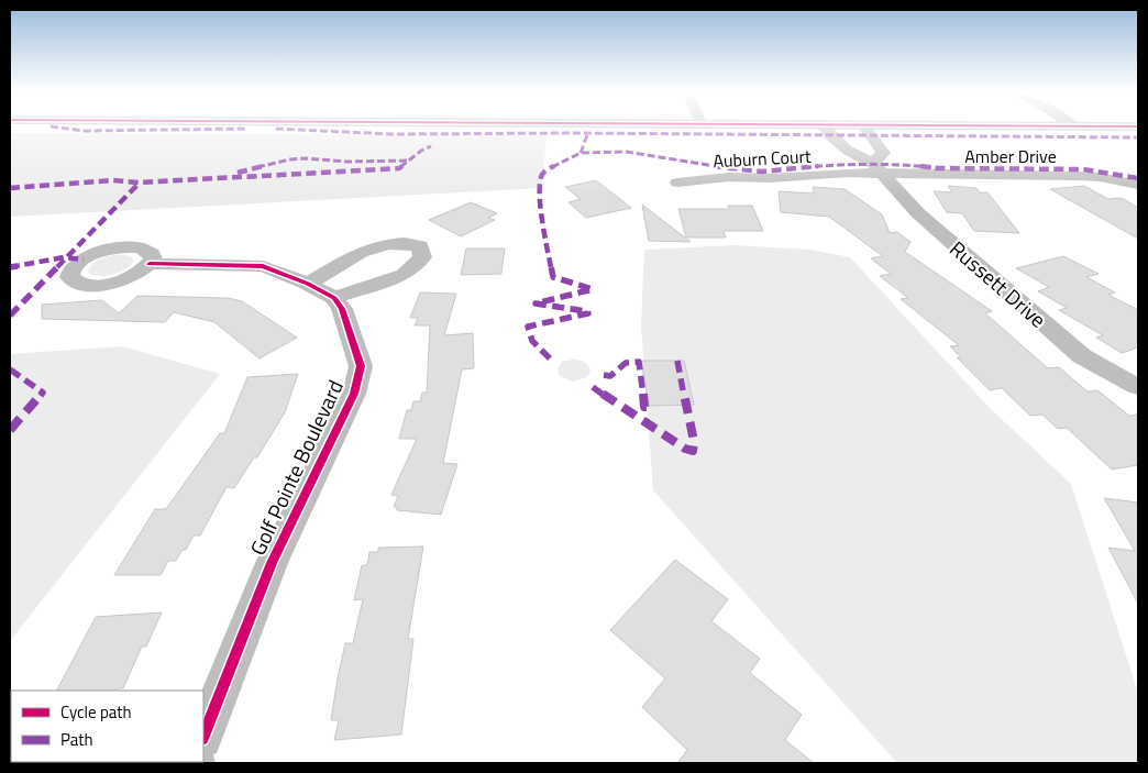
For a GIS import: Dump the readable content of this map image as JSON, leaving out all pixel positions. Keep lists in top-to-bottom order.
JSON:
{
  "streets": {
    "street": [
      "Amber Drive",
      "Auburn Court",
      "Russett Drive",
      "Golf Pointe Boulevard"
    ]
  },
  "crossings": [
    ["Amber Drive", "Auburn Court"],
    ["Amber Drive", "Russett Drive"],
    ["Auburn Court", "Russett Drive"]
  ],
  "legend": ["Cycle path", "Path"]
}
